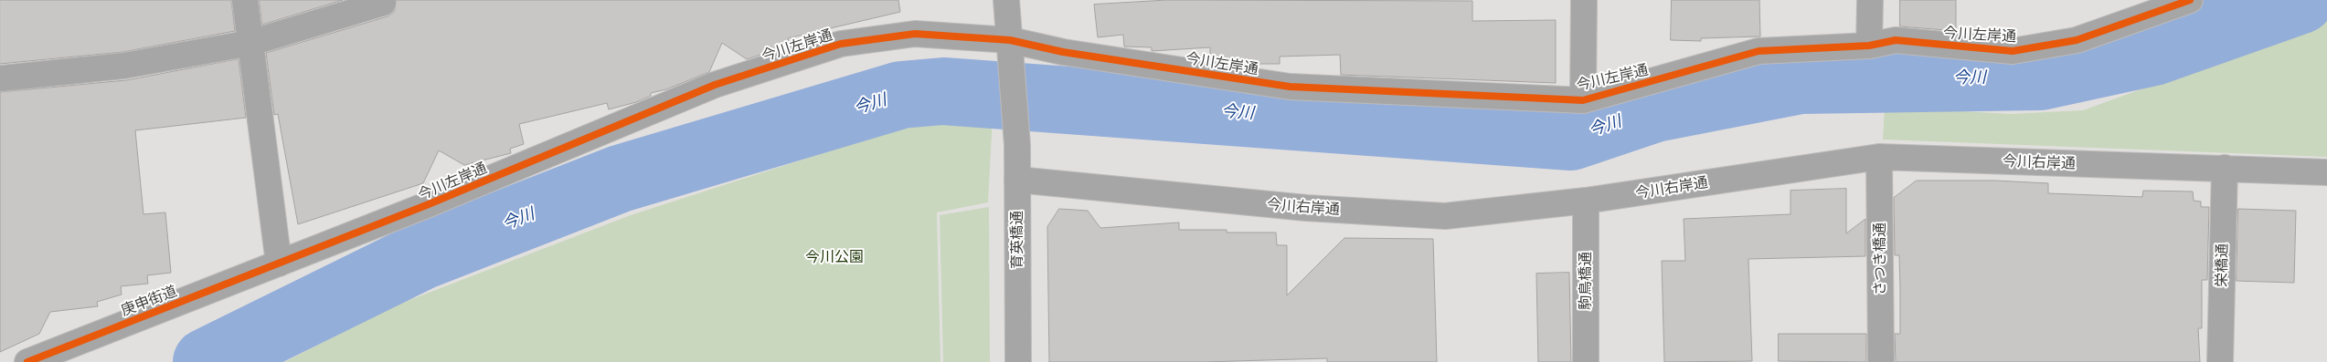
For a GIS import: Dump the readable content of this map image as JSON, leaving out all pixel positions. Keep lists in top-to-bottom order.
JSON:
{
  "streets": {
    "street": [
      "今川左岸通",
      "今川右岸通",
      "育英橋通",
      "さつき橋通",
      "栄橋通",
      "駒鳥橋通",
      "庚申街道"
    ]
  },
  "crossings": [
    ["今川左岸通", "育英橋通"],
    ["今川左岸通", "庚申街道"],
    ["今川右岸通", "育英橋通"],
    ["今川右岸通", "さつき橋通"],
    ["今川右岸通", "栄橋通"],
    ["今川右岸通", "駒鳥橋通"]
  ],
  "water": ["今川"],
  "parks": ["今川公園"]
}
